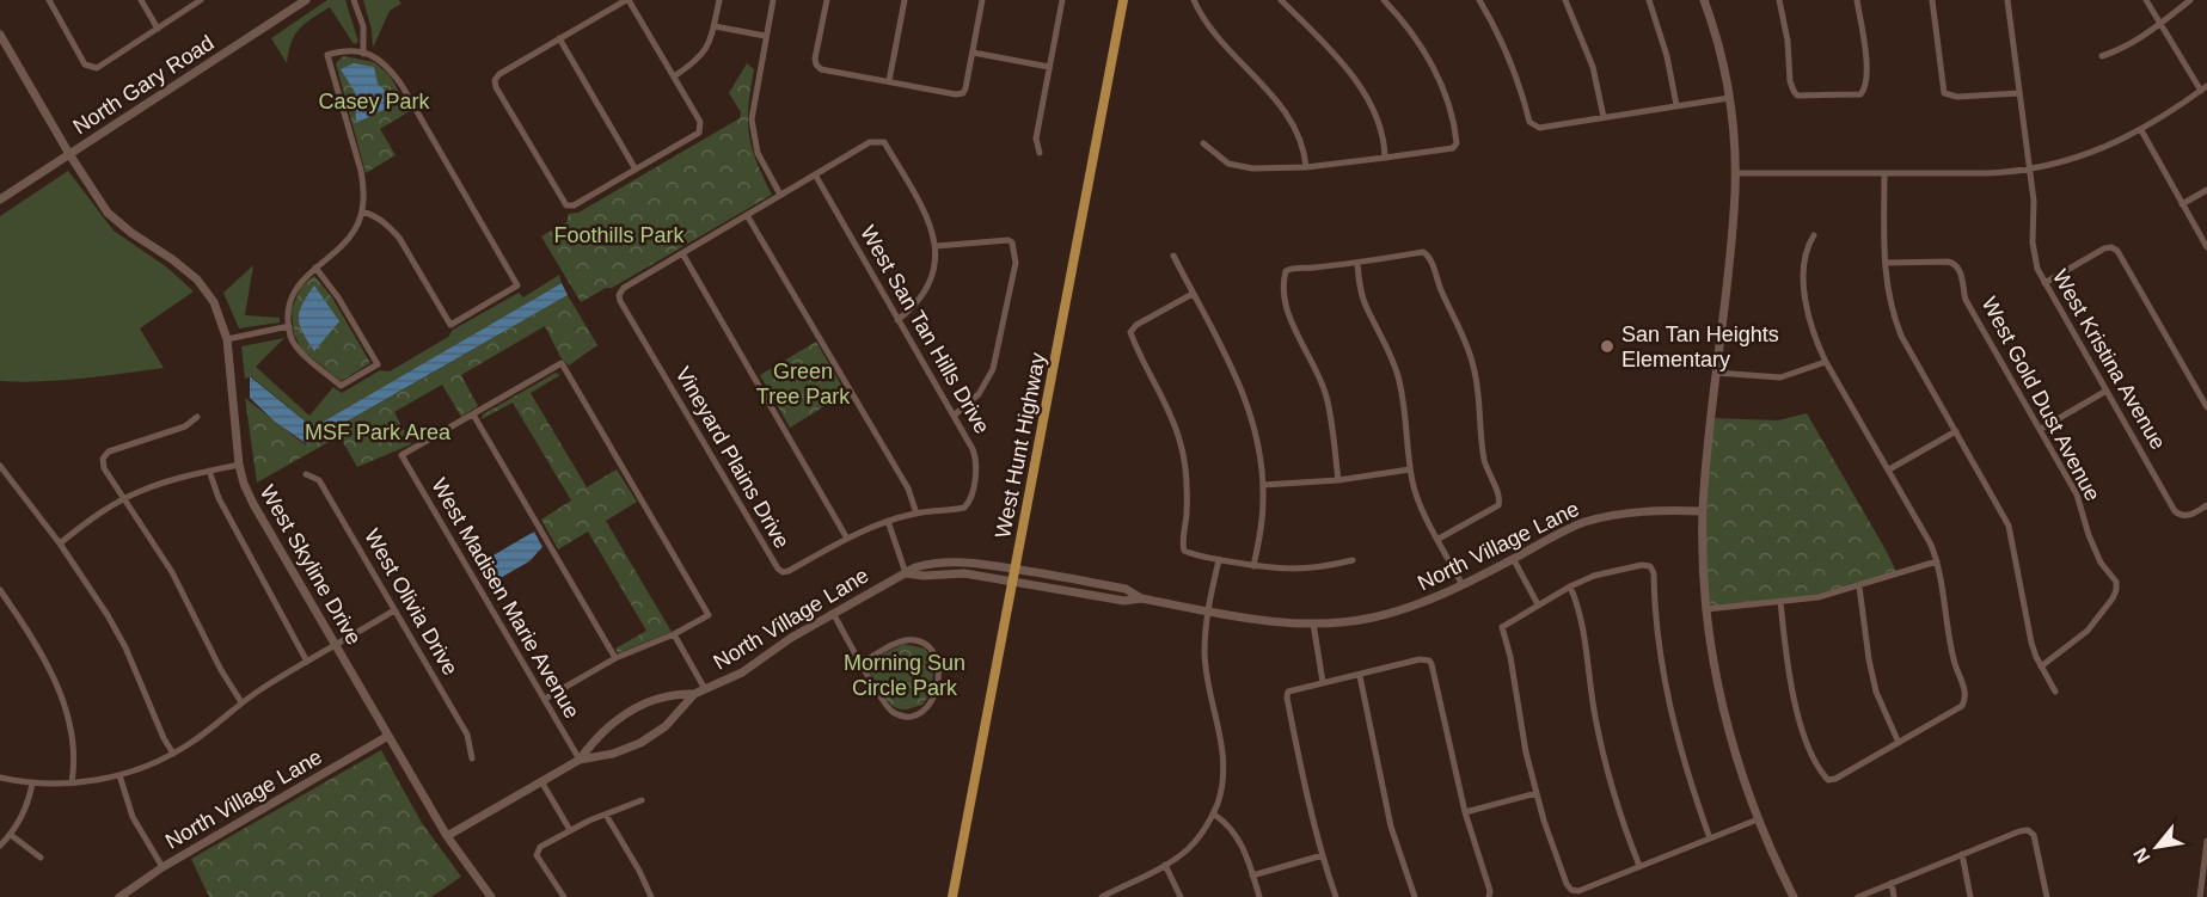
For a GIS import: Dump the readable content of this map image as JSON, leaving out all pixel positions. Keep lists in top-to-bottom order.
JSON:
{
  "streets": {
    "main road": ["West Hunt Highway"],
    "street": [
      "North Gary Road",
      "West San Tan Hills Drive",
      "West Kristina Avenue",
      "West Gold Dust Avenue",
      "Vineyard Plains Drive",
      "North Village Lane",
      "West Skyline Drive",
      "West Madisen Marie Avenue",
      "West Olivia Drive"
    ]
  },
  "crossings": [
    ["North Gary Road", "West Skyline Drive"],
    ["West San Tan Hills Drive", "Vineyard Plains Drive"],
    ["West Hunt Highway", "North Village Lane"],
    ["North Village Lane", "West Skyline Drive"],
    ["North Village Lane", "West Madisen Marie Avenue"]
  ],
  "parks": [
    "Casey Park",
    "Foothills Park",
    "Green Tree Park",
    "MSF Park Area",
    "Morning Sun Circle Park"
  ],
  "places": ["San Tan Heights Elementary"],
  "north": "bottom left"
}
